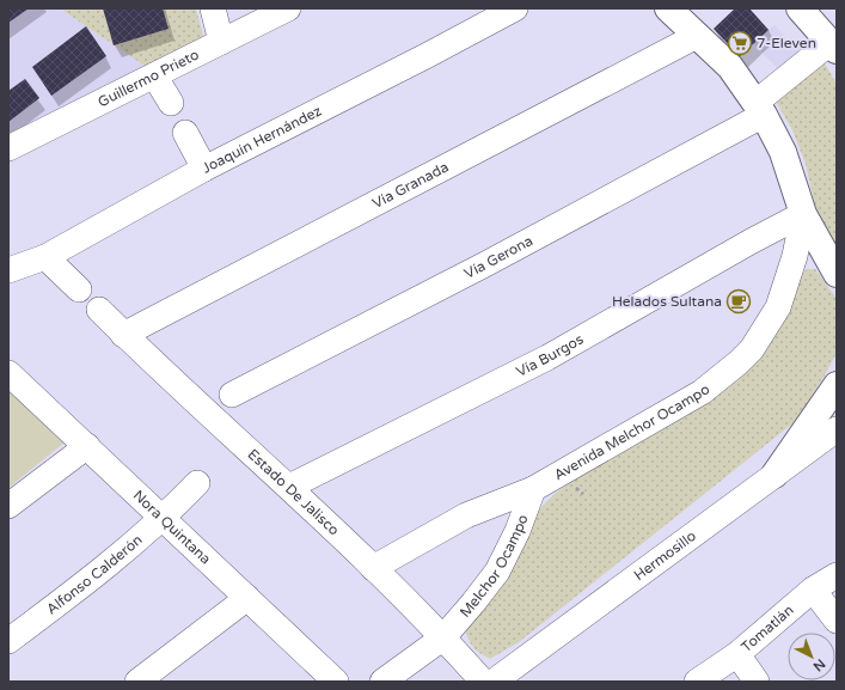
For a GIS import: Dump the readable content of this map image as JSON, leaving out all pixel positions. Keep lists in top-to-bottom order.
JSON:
{
  "streets": {
    "street": [
      "Guillermo Prieto",
      "Joaquín Hernández",
      "Vía Granada",
      "Vía Gerona",
      "Vía Burgos",
      "Avenida Melchor Ocampo",
      "Estado De Jalisco",
      "Nora Quintana",
      "Hermosillo",
      "Melchor Ocampo",
      "Alfonso Calderón",
      "Tomatlán"
    ]
  },
  "crossings": [
    ["Vía Granada", "Estado De Jalisco"],
    ["Vía Burgos", "Avenida Melchor Ocampo"],
    ["Vía Burgos", "Estado De Jalisco"],
    ["Avenida Melchor Ocampo", "Estado De Jalisco"],
    ["Avenida Melchor Ocampo", "Melchor Ocampo"],
    ["Estado De Jalisco", "Melchor Ocampo"],
    ["Nora Quintana", "Alfonso Calderón"]
  ],
  "places": {
    "supermarket": ["7-Eleven"],
    "cafe": ["Helados Sultana"]
  },
  "north": "bottom right"
}
